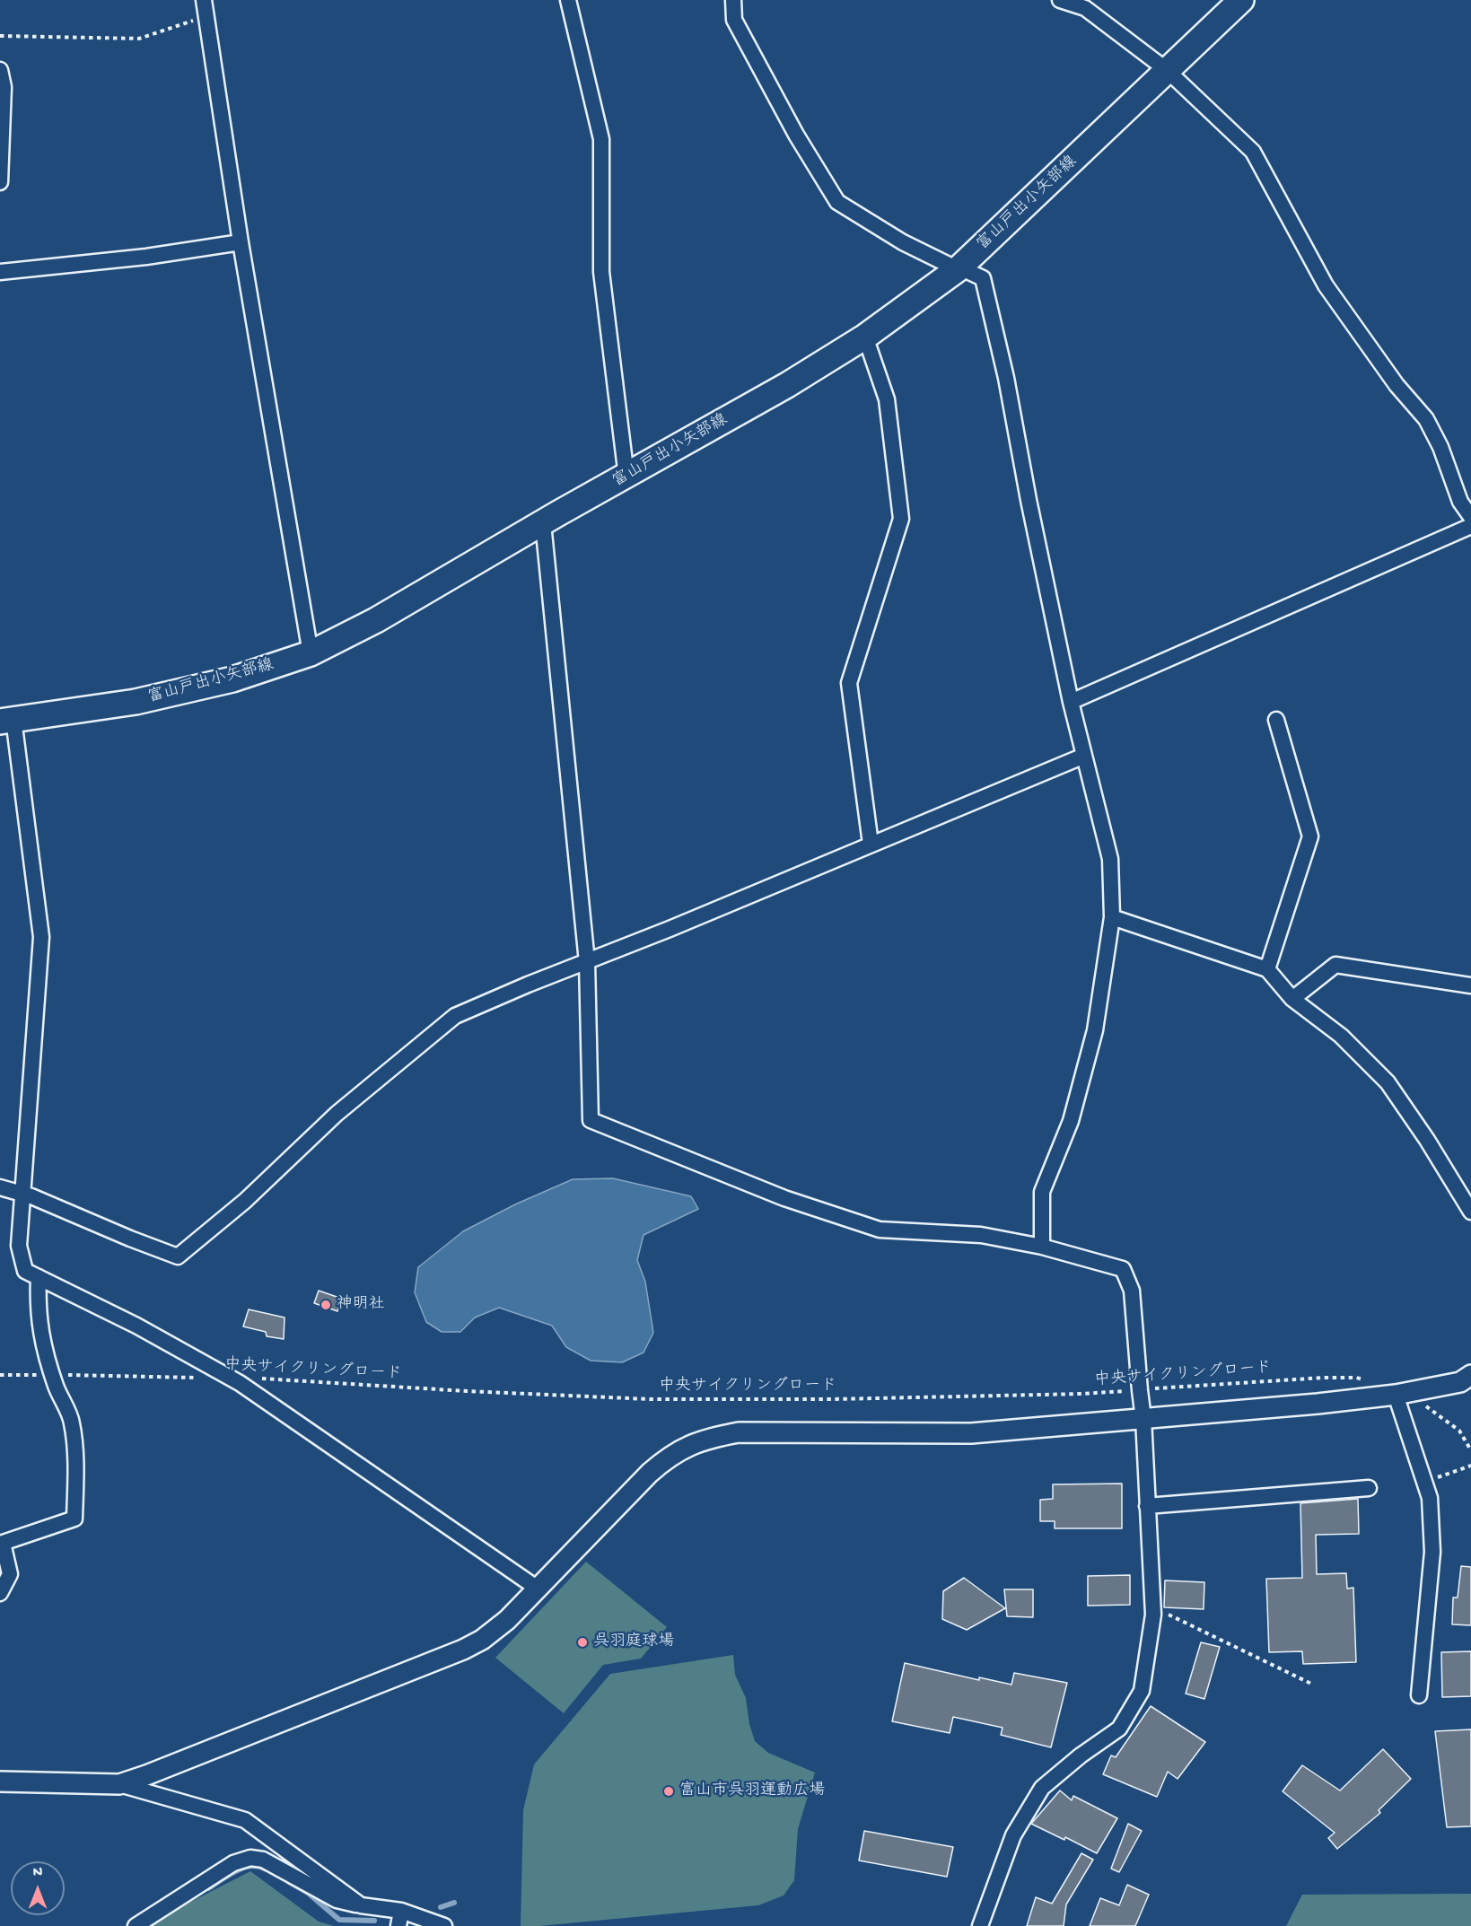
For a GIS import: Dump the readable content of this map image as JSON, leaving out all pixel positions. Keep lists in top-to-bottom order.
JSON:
{
  "streets": {
    "main road": ["富山戸出小矢部線"],
    "path": ["中央サイクリングロード"]
  },
  "places": ["神明社", "呉羽庭球場", "富山市呉羽運動広場"],
  "north": "top"
}
